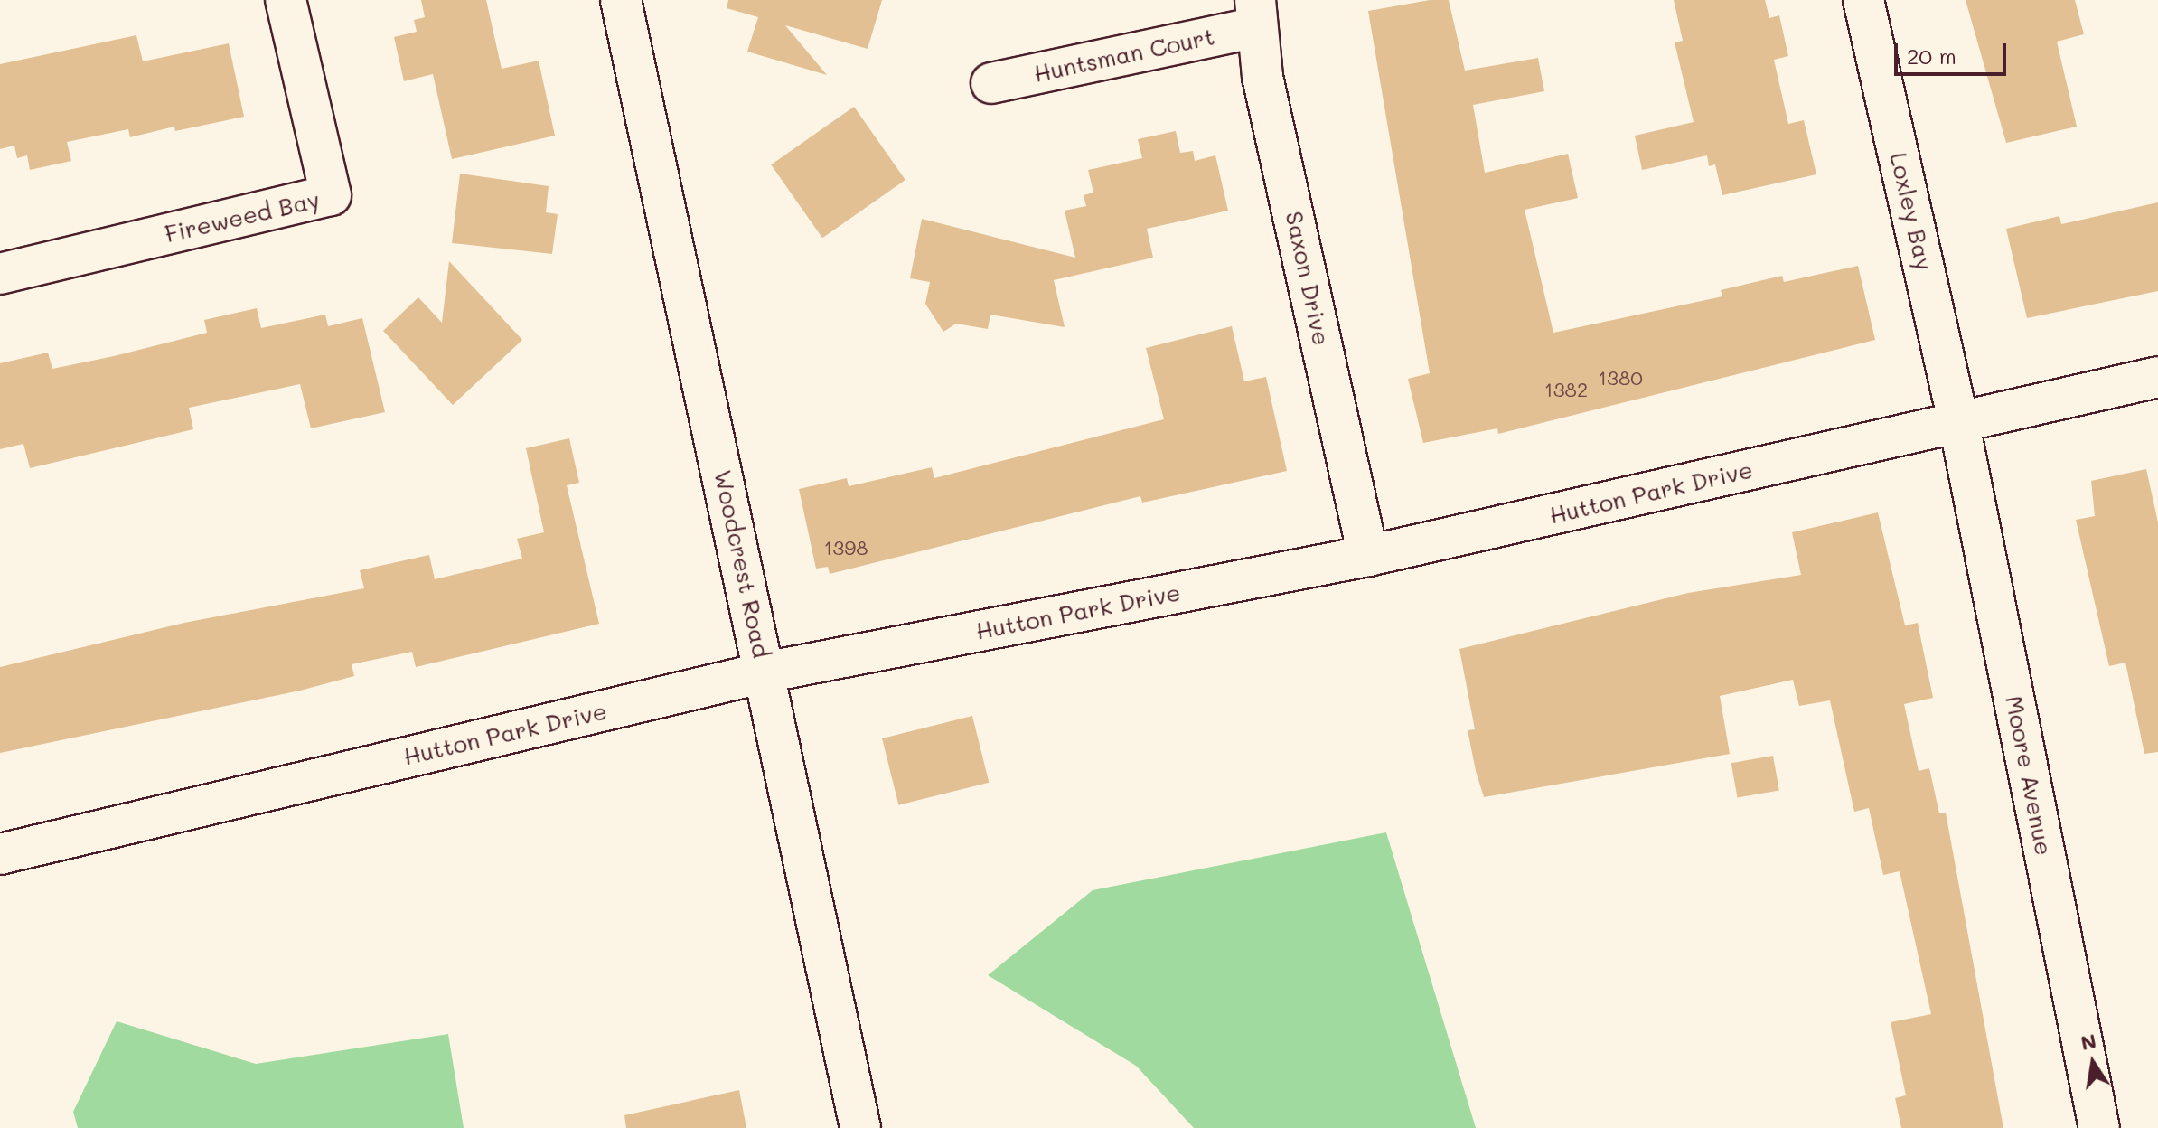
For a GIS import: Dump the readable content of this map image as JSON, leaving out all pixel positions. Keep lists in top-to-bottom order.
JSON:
{
  "streets": {
    "street": [
      "Huntsman Court",
      "Loxley Bay",
      "Fireweed Bay",
      "Saxon Drive",
      "Hutton Park Drive",
      "Woodcrest Road",
      "Moore Avenue"
    ]
  },
  "crossings": [
    ["Huntsman Court", "Saxon Drive"],
    ["Loxley Bay", "Hutton Park Drive"],
    ["Loxley Bay", "Moore Avenue"],
    ["Saxon Drive", "Hutton Park Drive"],
    ["Hutton Park Drive", "Woodcrest Road"],
    ["Hutton Park Drive", "Moore Avenue"]
  ],
  "house_numbers": ["1380", "1382", "1398"],
  "scale_bar": "20 m",
  "north": "top"
}
